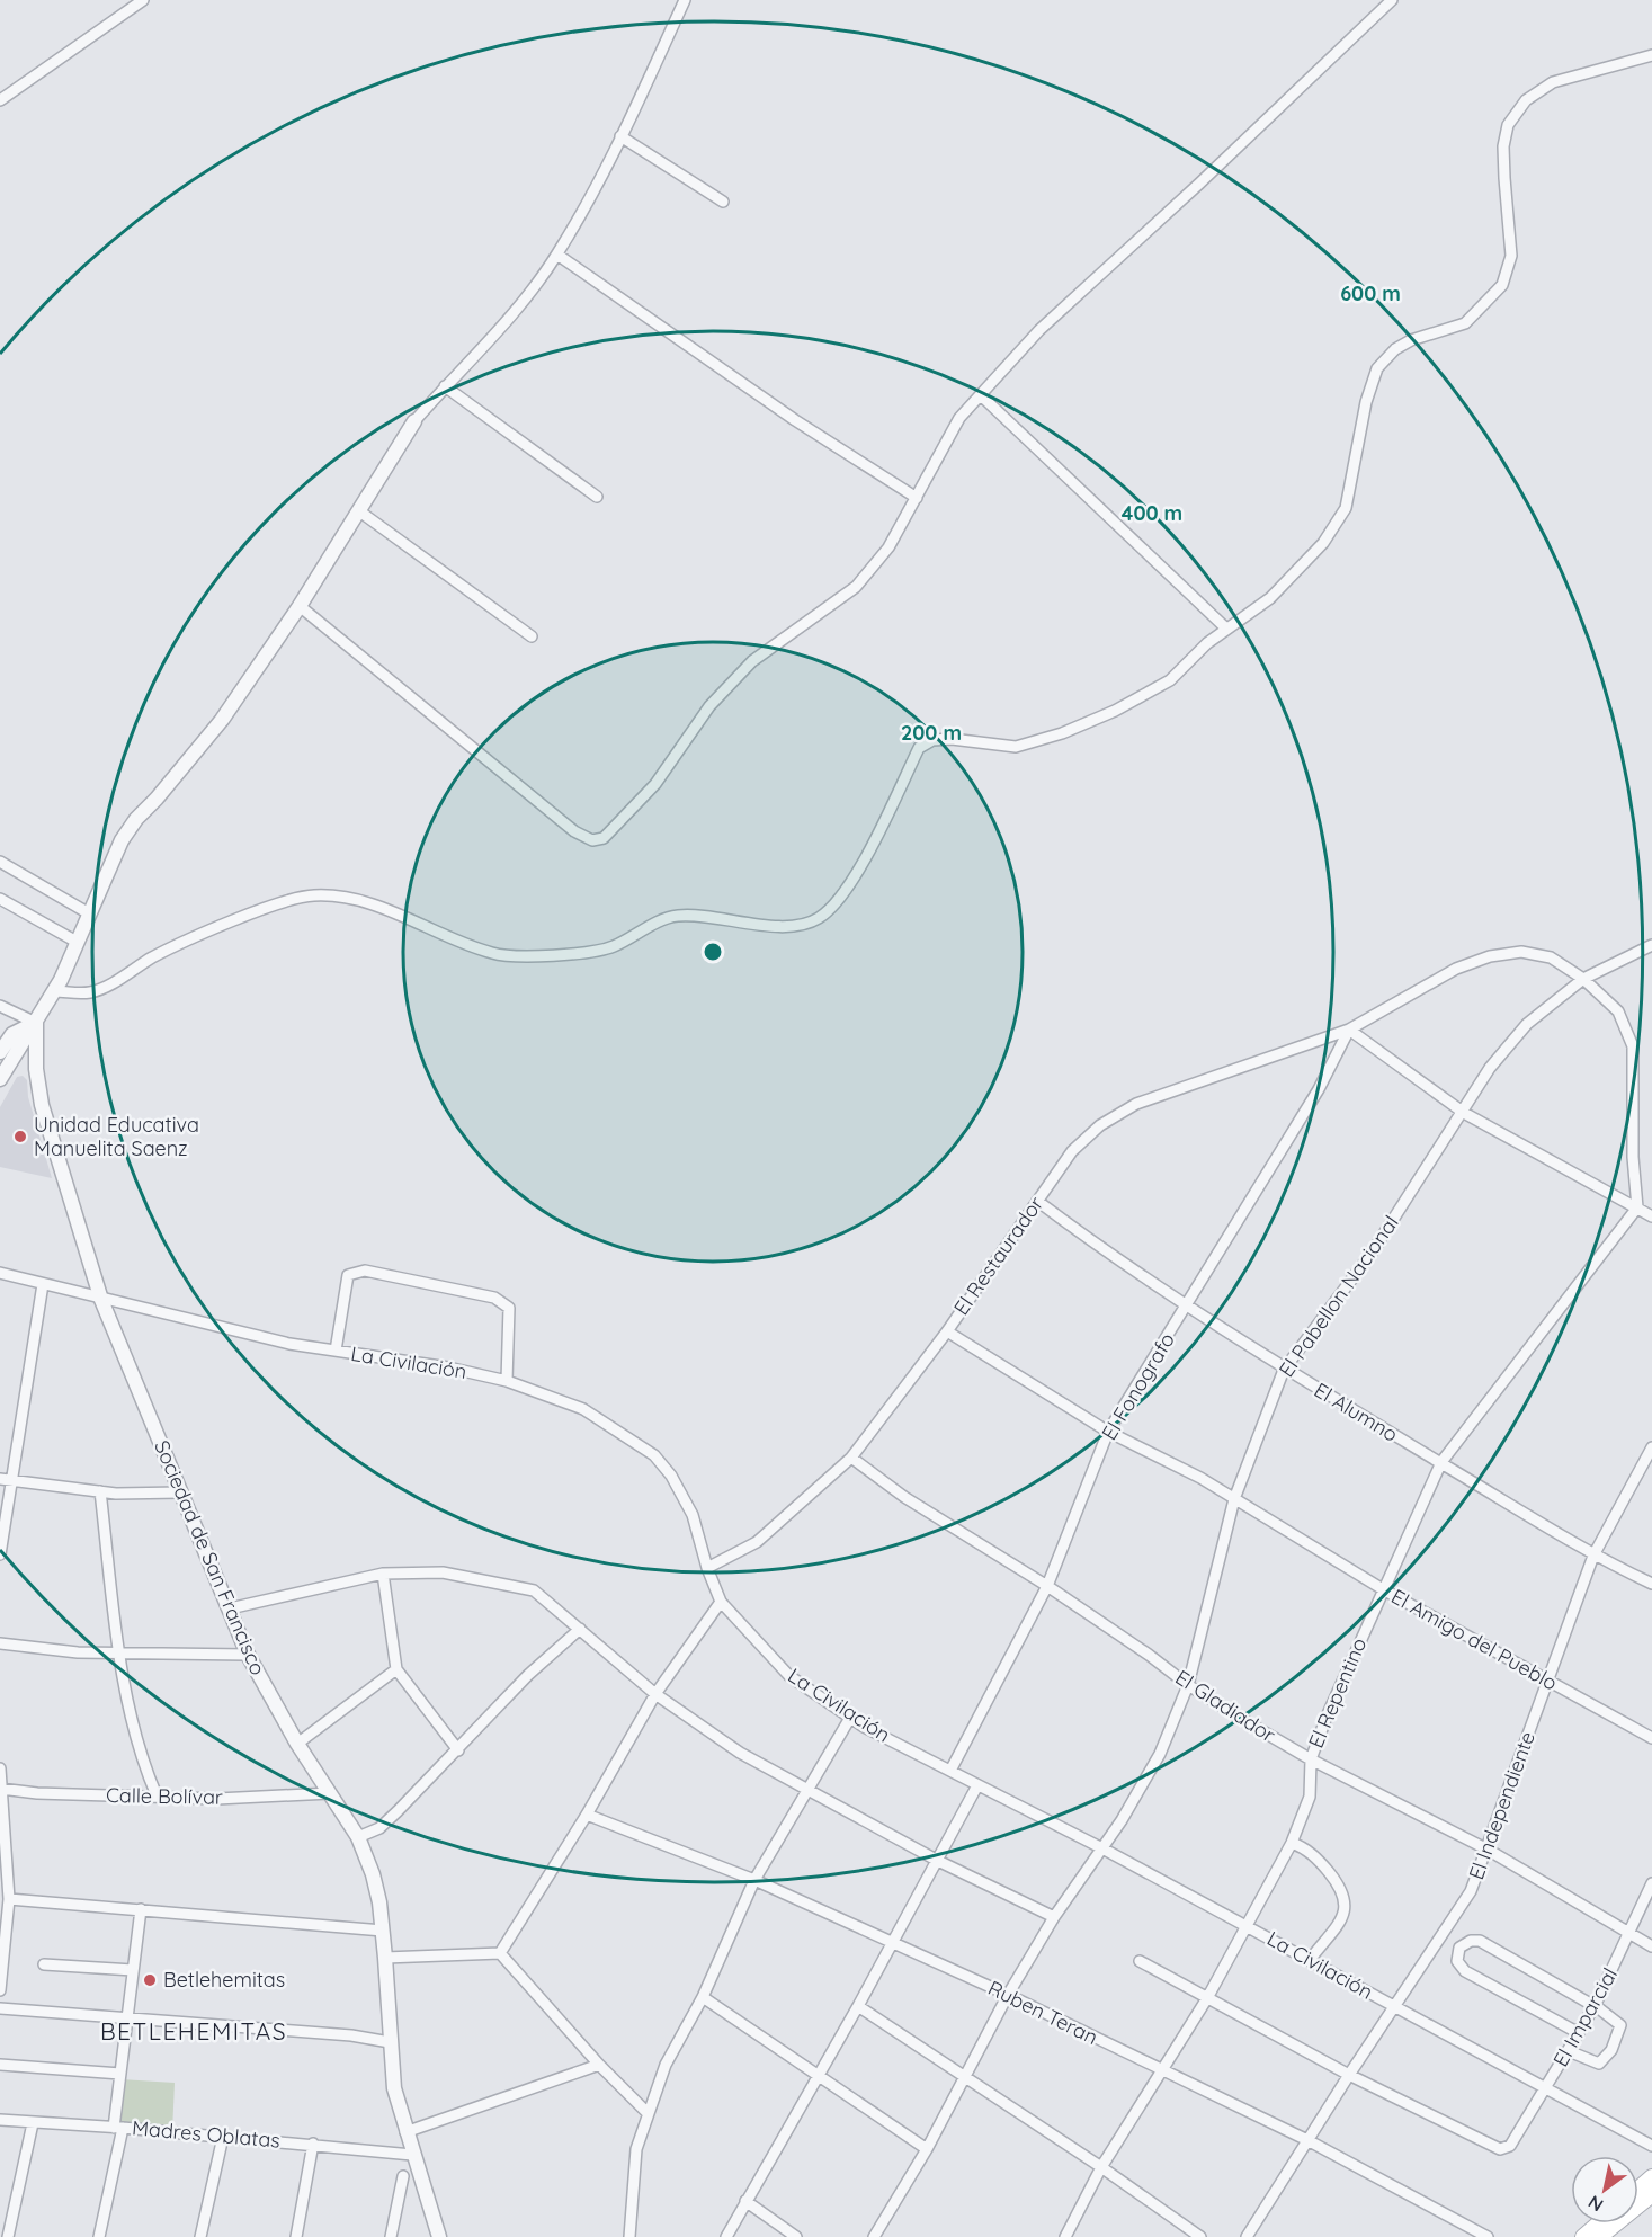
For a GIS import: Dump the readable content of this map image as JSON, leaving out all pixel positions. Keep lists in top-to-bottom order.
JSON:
{
  "streets": {
    "street": [
      "El Restaurador",
      "El Pabellon Nacional",
      "La Civilación",
      "El Fonografo",
      "El Alumno",
      "Sociedad de San Francisco",
      "El Amigo del Pueblo",
      "El Repentino",
      "El Gladiador",
      "Calle Bolívar",
      "El Independiente",
      "Ruben Teran",
      "El Imparcial",
      "Madres Oblatas"
    ]
  },
  "crossings": [
    ["El Restaurador", "El Pabellon Nacional"],
    ["El Restaurador", "La Civilación"],
    ["El Restaurador", "El Fonografo"],
    ["El Restaurador", "El Alumno"],
    ["El Restaurador", "El Repentino"],
    ["El Restaurador", "El Gladiador"],
    ["El Pabellon Nacional", "La Civilación"],
    ["El Pabellon Nacional", "El Alumno"],
    ["El Pabellon Nacional", "El Amigo del Pueblo"],
    ["El Pabellon Nacional", "El Gladiador"],
    ["El Pabellon Nacional", "Ruben Teran"],
    ["La Civilación", "El Fonografo"],
    ["La Civilación", "Sociedad de San Francisco"],
    ["La Civilación", "El Repentino"],
    ["La Civilación", "El Independiente"],
    ["La Civilación", "El Imparcial"],
    ["El Fonografo", "El Alumno"],
    ["El Fonografo", "El Gladiador"],
    ["El Alumno", "El Repentino"],
    ["El Alumno", "El Independiente"],
    ["Sociedad de San Francisco", "Calle Bolívar"],
    ["Sociedad de San Francisco", "Madres Oblatas"],
    ["El Amigo del Pueblo", "El Repentino"],
    ["El Amigo del Pueblo", "El Independiente"],
    ["El Repentino", "El Gladiador"],
    ["El Repentino", "Ruben Teran"],
    ["El Gladiador", "El Independiente"],
    ["El Gladiador", "El Imparcial"],
    ["El Independiente", "Ruben Teran"],
    ["El Independiente", "El Imparcial"]
  ],
  "districts": ["BETLEHEMITAS"],
  "places": ["Unidad Educativa Manuelita Saenz", "Betlehemitas"],
  "north": "bottom left",
  "rings": ["600 m", "400 m", "200 m"]
}
